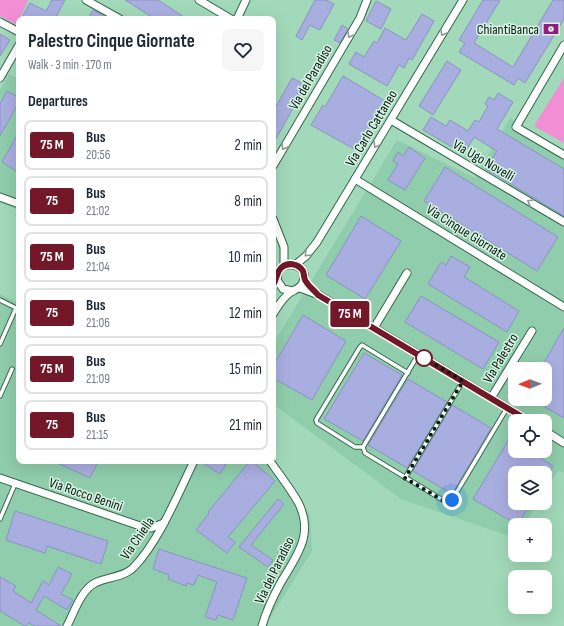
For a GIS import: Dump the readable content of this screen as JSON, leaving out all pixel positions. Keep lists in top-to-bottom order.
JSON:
{
  "streets": {
    "street": [
      "Via del Paradiso",
      "Via Carlo Cattaneo",
      "Via Ugo Novelli",
      "Via Cinque Giornate",
      "Via Palestro",
      "Via Rocco Benini",
      "Via Chiella"
    ]
  },
  "crossings": [
    ["Via Carlo Cattaneo", "Via Ugo Novelli"],
    ["Via Carlo Cattaneo", "Via Cinque Giornate"],
    ["Via Rocco Benini", "Via Chiella"]
  ],
  "one_way": ["Via del Paradiso", "Via Carlo Cattaneo", "Via Ugo Novelli"],
  "places": {
    "bank": ["ChiantiBanca"]
  },
  "north": "left",
  "page": {
    "on_map": "75 M",
    "heading": [
      ["Palestro Cinque Giornate", "Walk · 3 min · 170 m"],
      "Departures"
    ],
    "list": [
      {
        "mark": "75 M",
        "name": "Bus",
        "note": "20:56",
        "value": "2 min"
      },
      {
        "mark": "75",
        "name": "Bus",
        "note": "21:02",
        "value": "8 min"
      },
      {
        "mark": "75 M",
        "name": "Bus",
        "note": "21:04",
        "value": "10 min"
      },
      {
        "mark": "75",
        "name": "Bus",
        "note": "21:06",
        "value": "12 min"
      },
      {
        "mark": "75 M",
        "name": "Bus",
        "note": "21:09",
        "value": "15 min"
      },
      {
        "mark": "75",
        "name": "Bus",
        "note": "21:15",
        "value": "21 min"
      }
    ],
    "map_buttons": ["+", "−"]
  }
}
